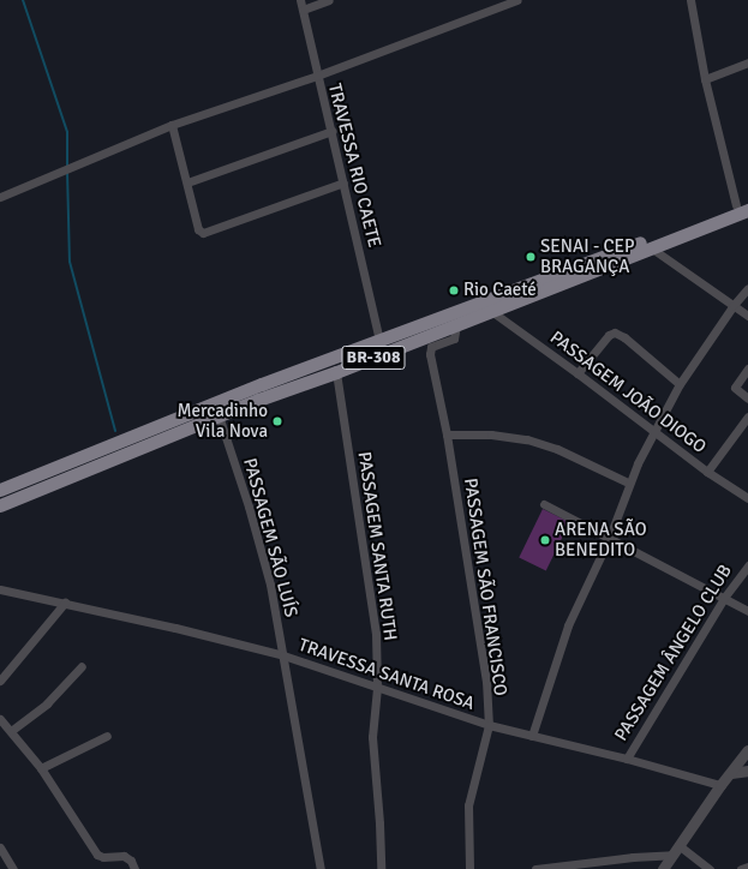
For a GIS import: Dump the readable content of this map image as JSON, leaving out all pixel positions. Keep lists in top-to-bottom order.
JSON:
{
  "streets": {
    "main road": ["BR-308"],
    "street": [
      "TRAVESSA RIO CAETE",
      "PASSAGEM JOÃO DIOGO",
      "PASSAGEM SÃO LUÍS",
      "PASSAGEM SANTA RUTH",
      "PASSAGEM SÃO FRANCISCO",
      "PASSAGEM ÂNGELO CLUB",
      "TRAVESSA SANTA ROSA"
    ]
  },
  "crossings": [
    ["TRAVESSA RIO CAETE", "BR-308"],
    ["BR-308", "PASSAGEM JOÃO DIOGO"],
    ["BR-308", "PASSAGEM SÃO LUÍS"],
    ["BR-308", "PASSAGEM SANTA RUTH"],
    ["BR-308", "PASSAGEM SÃO FRANCISCO"],
    ["PASSAGEM SÃO LUÍS", "TRAVESSA SANTA ROSA"],
    ["PASSAGEM SANTA RUTH", "TRAVESSA SANTA ROSA"],
    ["PASSAGEM SÃO FRANCISCO", "TRAVESSA SANTA ROSA"],
    ["PASSAGEM ÂNGELO CLUB", "TRAVESSA SANTA ROSA"]
  ],
  "places": [
    "SENAI - CEP BRAGANÇA",
    "Rio Caeté",
    "Mercadinho Vila Nova",
    "ARENA SÃO BENEDITO"
  ]
}
